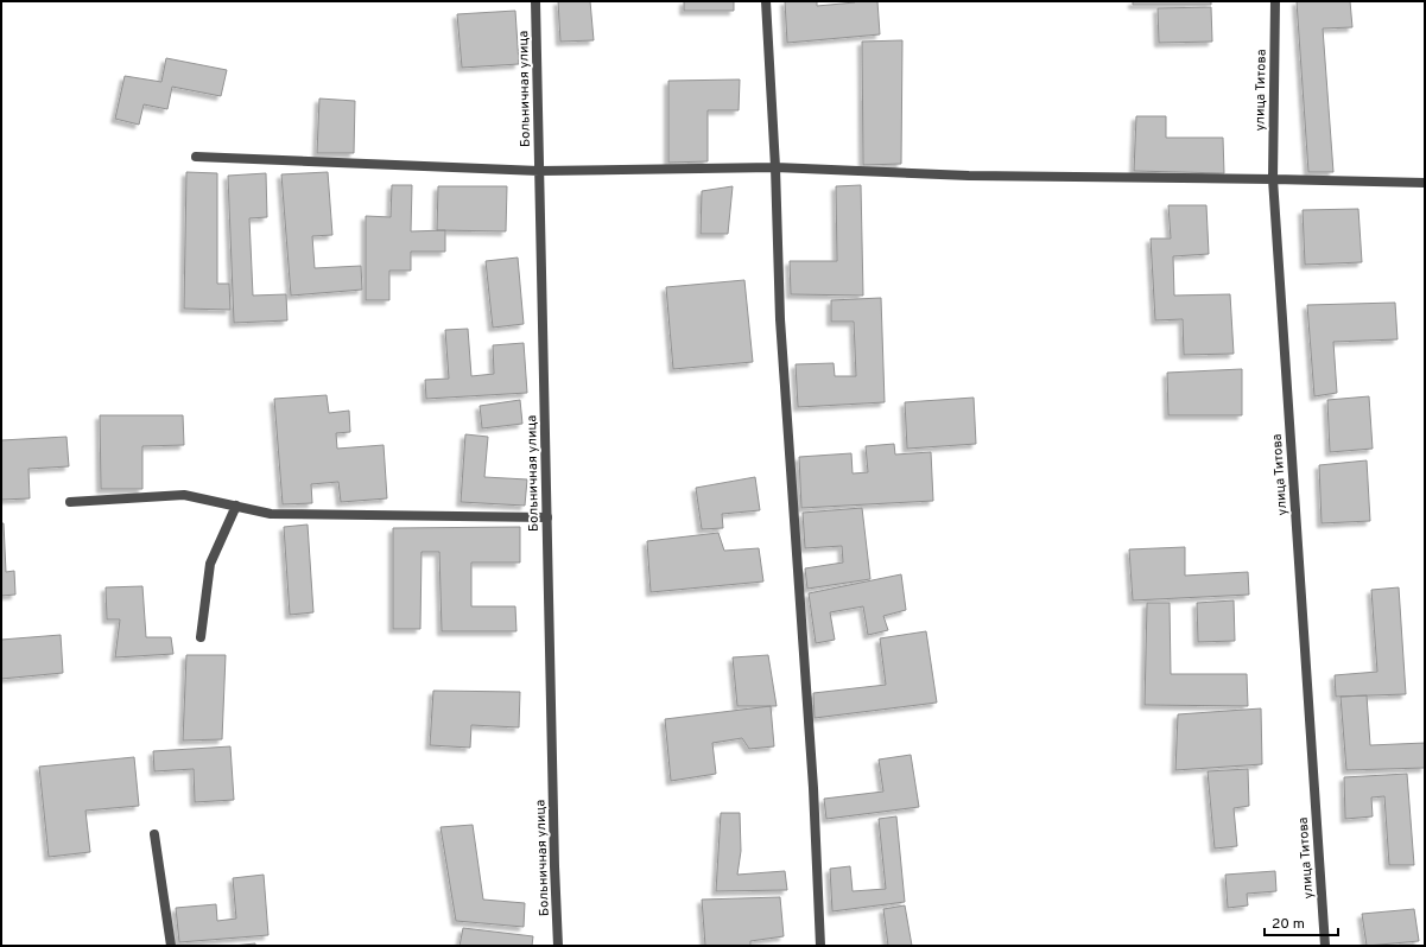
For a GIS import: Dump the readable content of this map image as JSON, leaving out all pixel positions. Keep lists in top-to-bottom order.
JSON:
{
  "streets": {
    "street": ["Больничная улица", "улица Титова"]
  },
  "scale_bar": "20 m"
}
